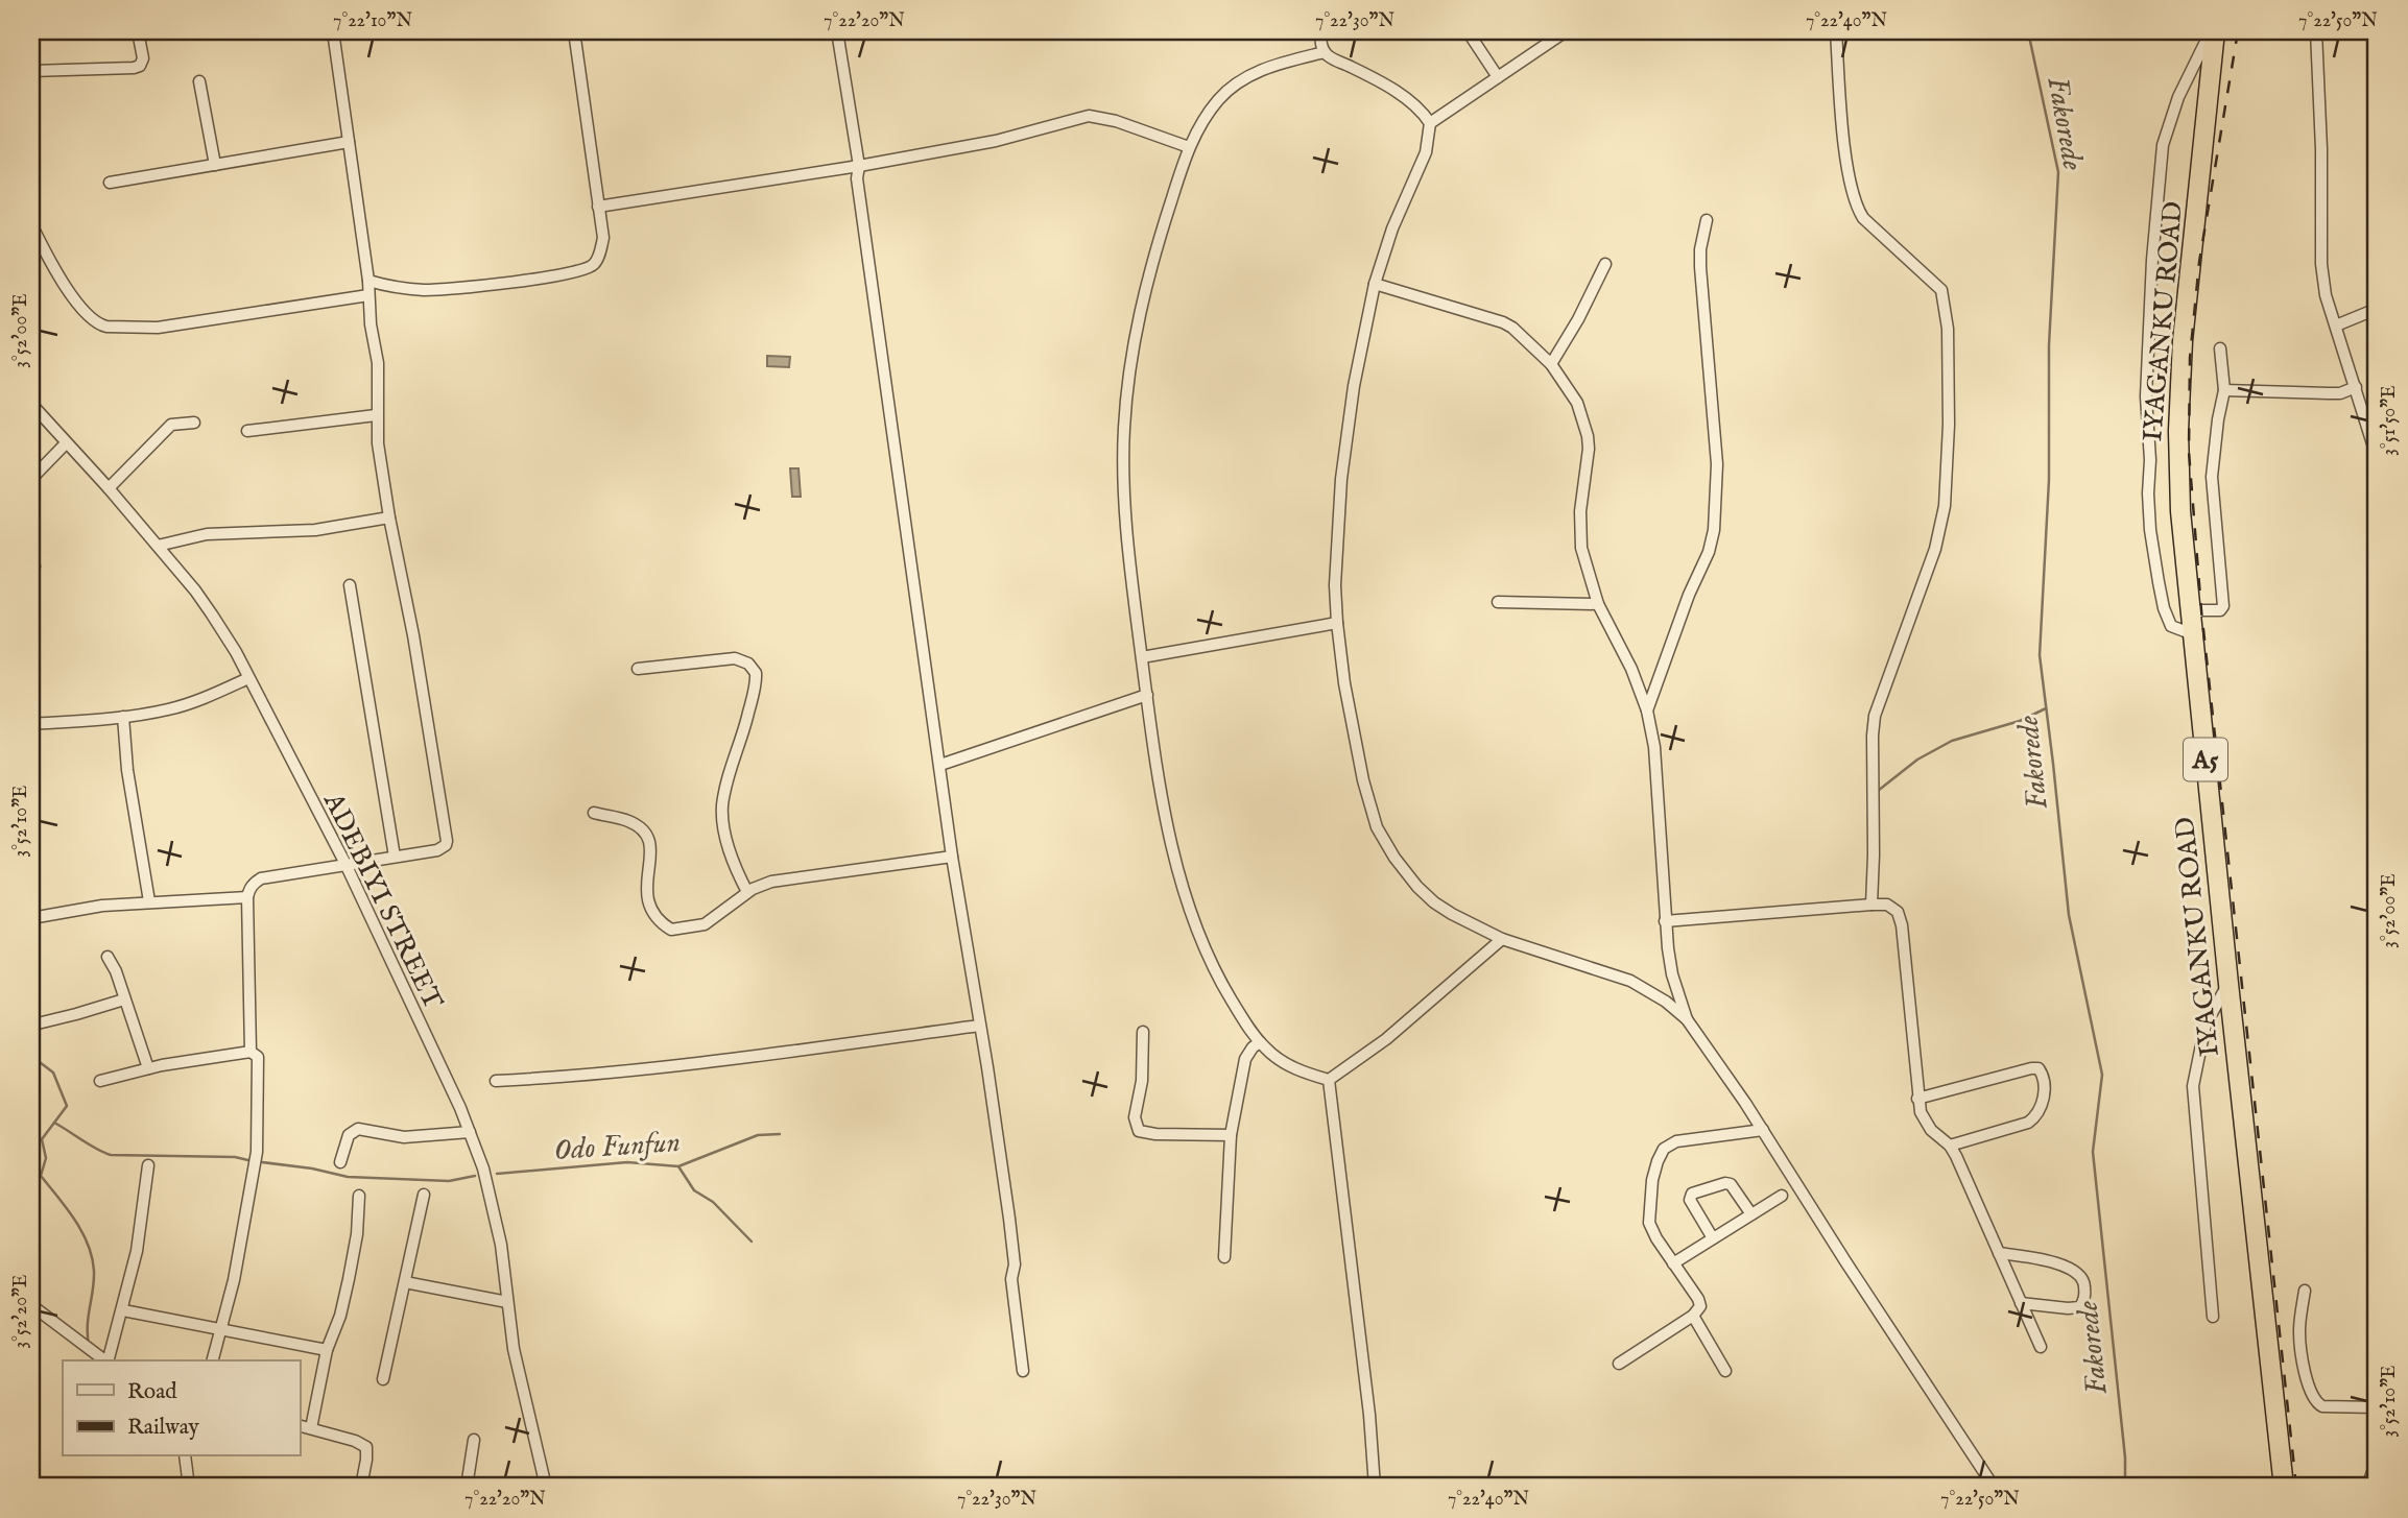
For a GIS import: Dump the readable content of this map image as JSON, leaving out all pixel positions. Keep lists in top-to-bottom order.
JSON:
{
  "streets": {
    "highway": ["IYAGANKU ROAD", "A5"],
    "street": ["ADEBIYI STREET"]
  },
  "water": ["Fakorede", "Odo Funfun"],
  "legend": ["Road", "Railway"],
  "coordinates": [
    "7°22'10\"N",
    "7°22'20\"N",
    "7°22'30\"N",
    "7°22'40\"N",
    "7°22'50\"N",
    "3°52'00\"E",
    "3°51'50\"E",
    "3°52'10\"E",
    "3°52'20\"E"
  ]
}
